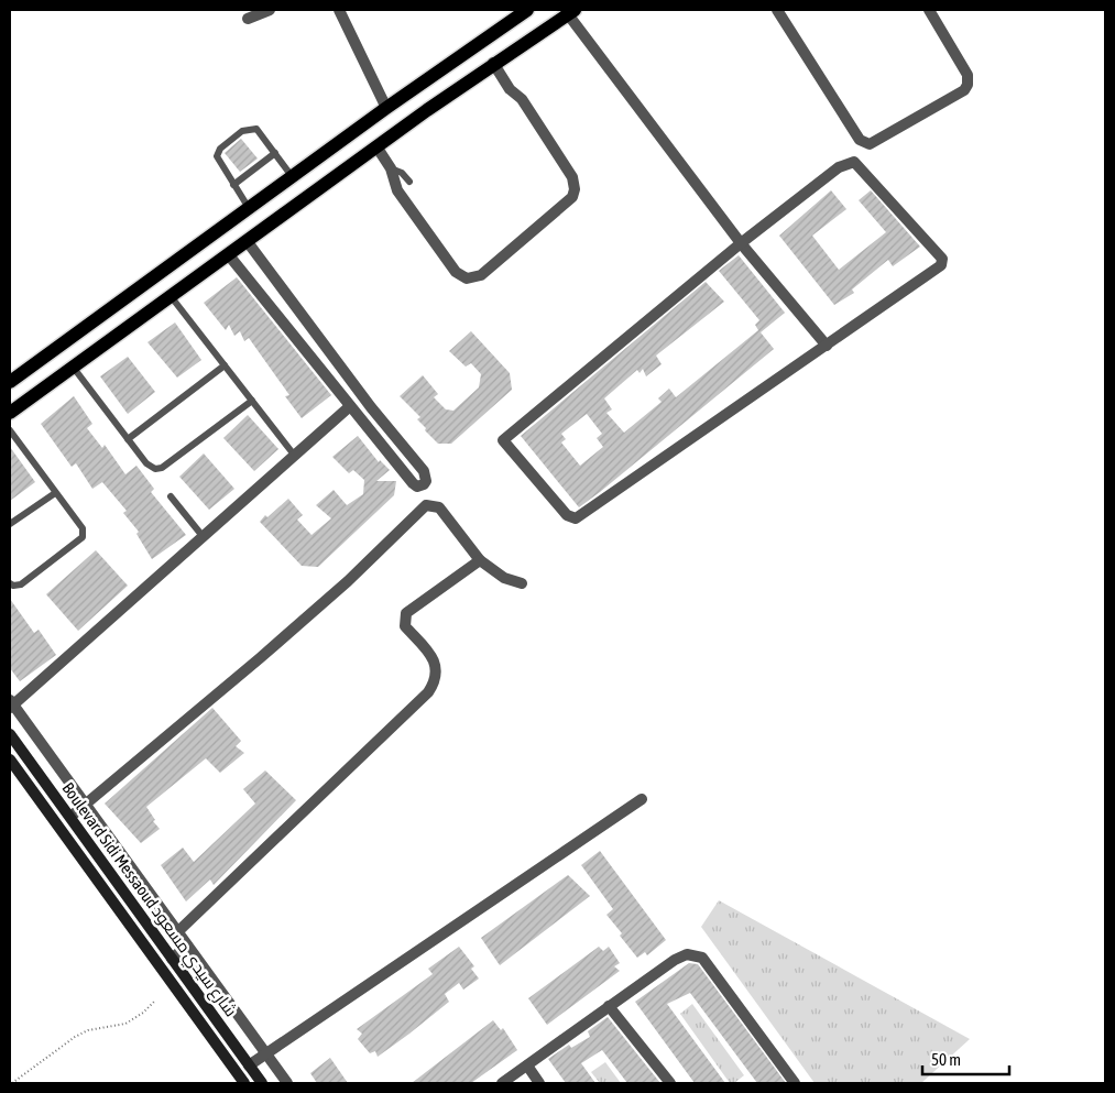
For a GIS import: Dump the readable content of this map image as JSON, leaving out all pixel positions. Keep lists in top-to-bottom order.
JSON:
{
  "streets": {
    "street": ["Boulevard Sidi Messaoud شارع سيدي مسعود"]
  },
  "scale_bar": "50 m"
}
